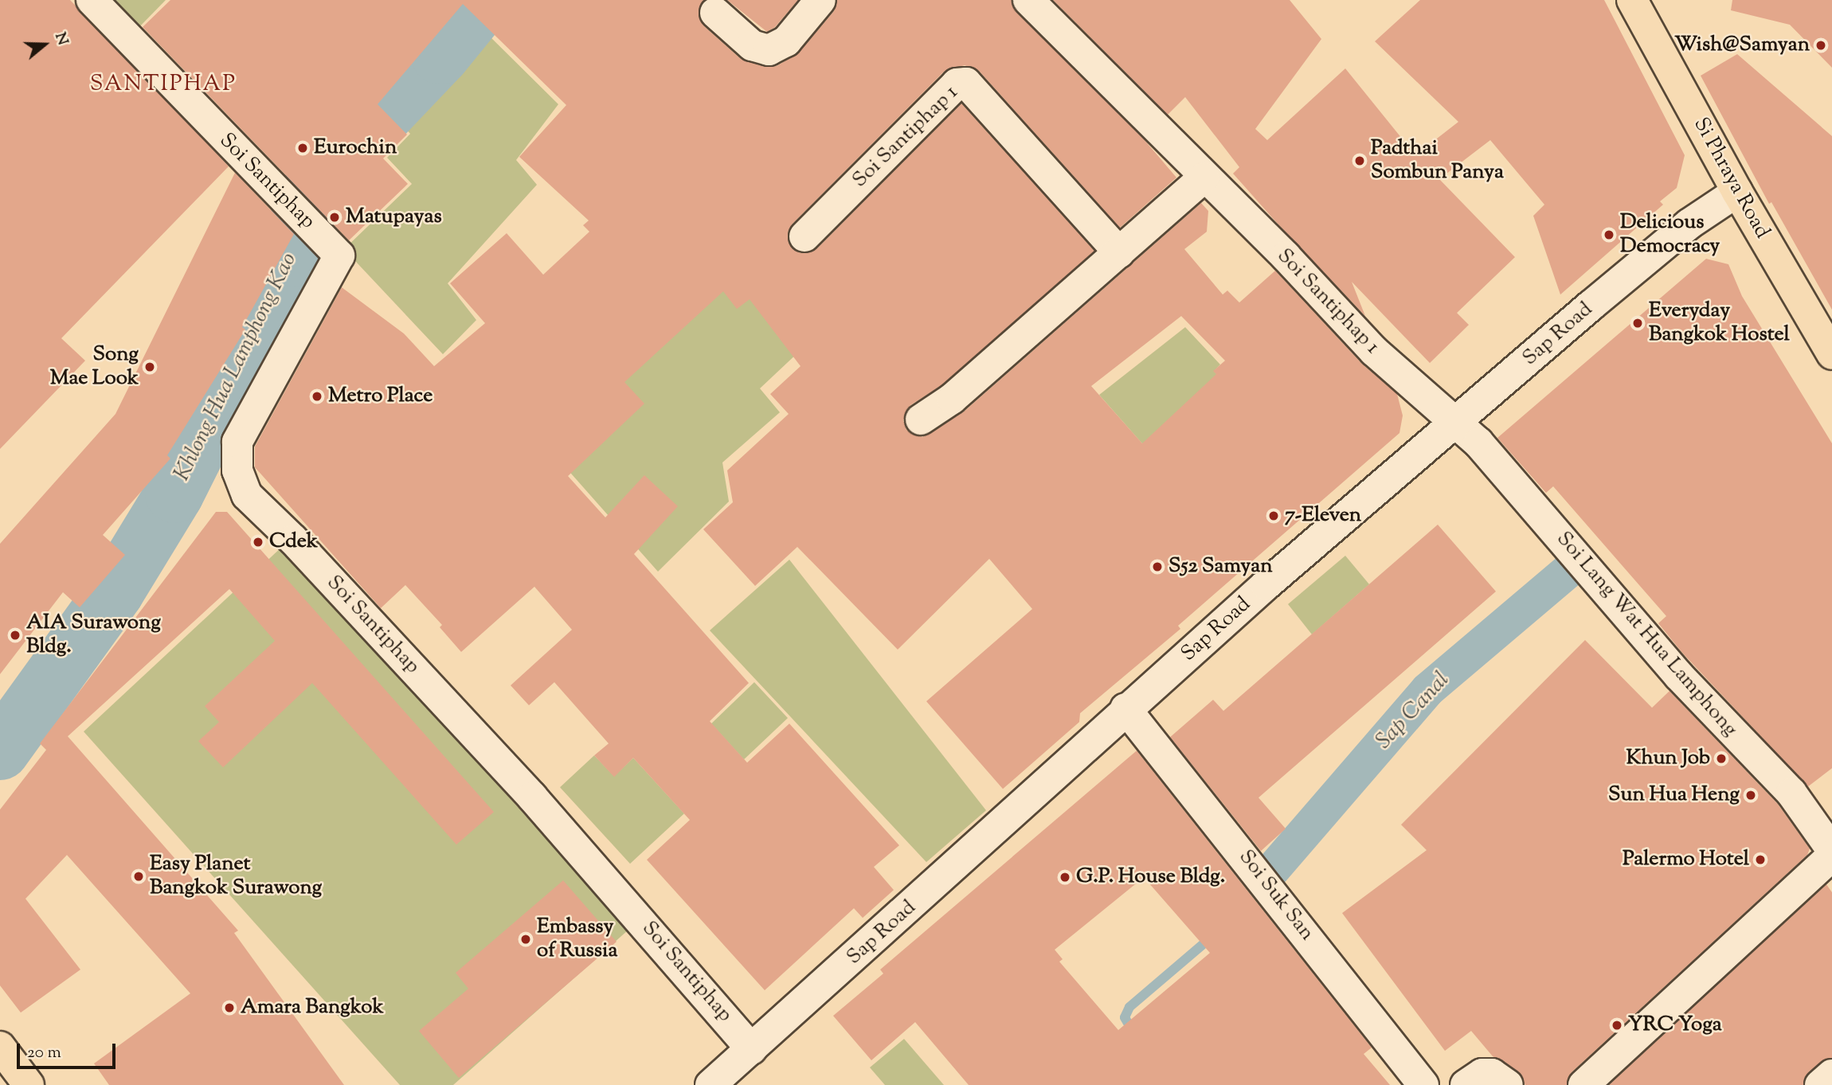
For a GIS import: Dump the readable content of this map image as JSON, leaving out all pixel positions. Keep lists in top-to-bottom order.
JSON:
{
  "streets": {
    "main road": ["Si Phraya Road"],
    "street": [
      "Soi Santiphap 1",
      "Soi Santiphap",
      "Sap Road",
      "Soi Lang Wat Hua Lamphong",
      "Soi Suk San"
    ]
  },
  "crossings": [
    ["Soi Santiphap 1", "Sap Road"],
    ["Soi Santiphap 1", "Soi Lang Wat Hua Lamphong"],
    ["Si Phraya Road", "Sap Road"],
    ["Soi Santiphap", "Sap Road"],
    ["Sap Road", "Soi Lang Wat Hua Lamphong"],
    ["Sap Road", "Soi Suk San"]
  ],
  "districts": ["SANTIPHAP"],
  "water": ["Khlong Hua Lamphong Kao", "Sap Canal"],
  "places": [
    "Wish@Samyan",
    "Eurochin",
    "Padthai Sombun Panya",
    "Matupayas",
    "Delicious Democracy",
    "Everyday Bangkok Hostel",
    "Song Mae Look",
    "Metro Place",
    "7-Eleven",
    "Cdek",
    "S52 Samyan",
    "AIA Surawong Bldg.",
    "Khun Job",
    "Sun Hua Heng",
    "Palermo Hotel",
    "Easy Planet Bangkok Surawong",
    "G.P. House Bldg.",
    "Embassy of Russia",
    "Amara Bangkok",
    "YRC Yoga"
  ],
  "scale_bar": "20 m",
  "north": "right"
}
